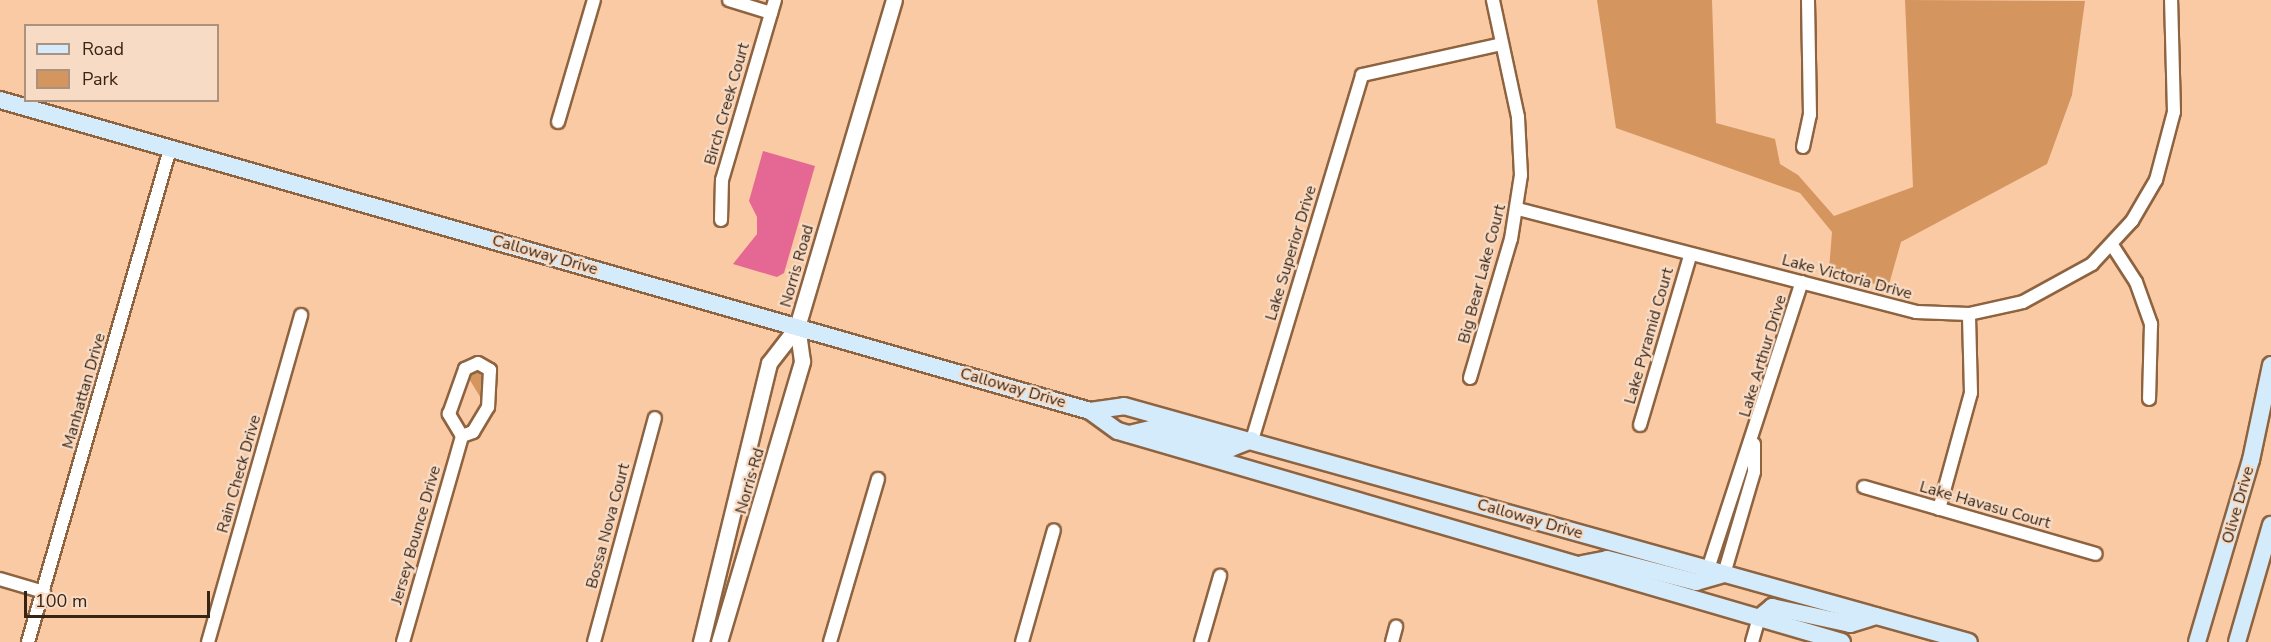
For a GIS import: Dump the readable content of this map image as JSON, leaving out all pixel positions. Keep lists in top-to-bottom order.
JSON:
{
  "streets": {
    "main road": ["Calloway Drive", "Olive Drive"],
    "street": [
      "Birch Creek Court",
      "Lake Superior Drive",
      "Norris Road",
      "Big Bear Lake Court",
      "Lake Victoria Drive",
      "Lake Pyramid Court",
      "Lake Arthur Drive",
      "Manhattan Drive",
      "Rain Check Drive",
      "Norris Rd",
      "Lake Havasu Court",
      "Bossa Nova Court",
      "Jersey Bounce Drive"
    ]
  },
  "crossings": [
    ["Lake Superior Drive", "Calloway Drive"],
    ["Lake Superior Drive", "Big Bear Lake Court"],
    ["Calloway Drive", "Norris Road"],
    ["Calloway Drive", "Lake Arthur Drive"],
    ["Calloway Drive", "Manhattan Drive"],
    ["Calloway Drive", "Norris Rd"],
    ["Norris Road", "Norris Rd"],
    ["Big Bear Lake Court", "Lake Victoria Drive"],
    ["Lake Victoria Drive", "Lake Pyramid Court"],
    ["Lake Victoria Drive", "Lake Arthur Drive"]
  ],
  "legend": ["Road", "Park"],
  "scale_bar": "100 m"
}
